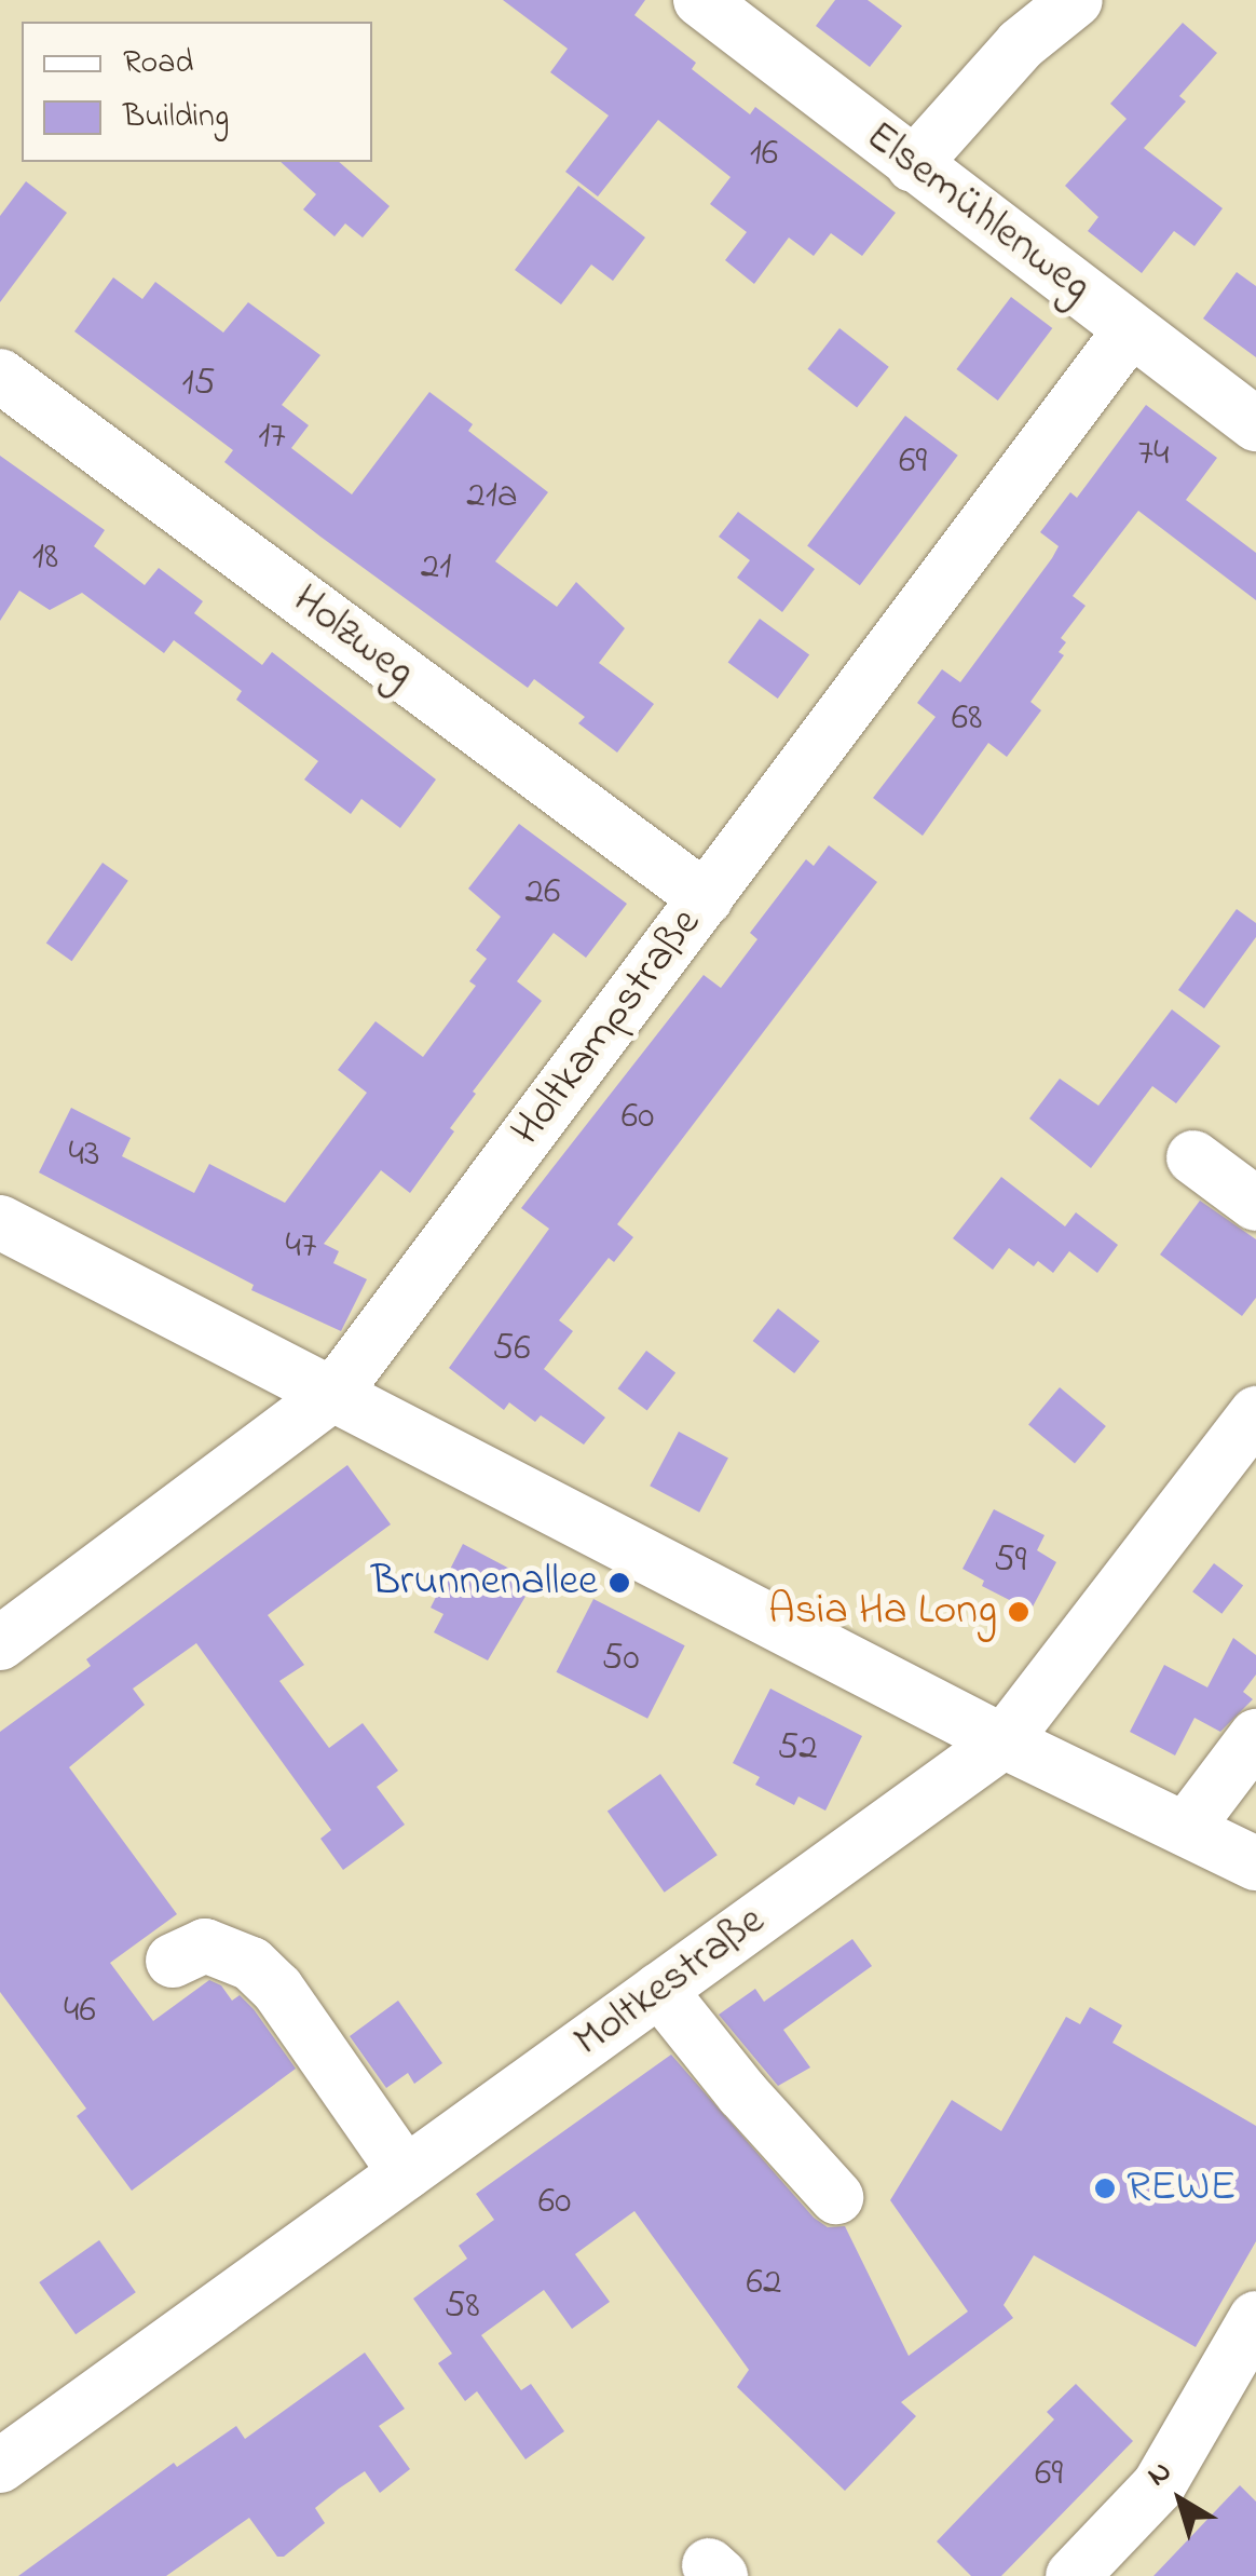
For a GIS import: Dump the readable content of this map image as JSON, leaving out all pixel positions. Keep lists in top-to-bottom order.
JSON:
{
  "streets": {
    "street": [
      "Elsemühlenweg",
      "Holzweg",
      "Holtkampstraße",
      "Moltkestraße"
    ]
  },
  "crossings": [
    ["Elsemühlenweg", "Holtkampstraße"],
    ["Holzweg", "Holtkampstraße"]
  ],
  "places": ["Brunnenallee", "Asia Ha Long", "REWE"],
  "house_numbers": [
    "16",
    "15",
    "17",
    "74",
    "69",
    "21a",
    "18",
    "21",
    "68",
    "26",
    "60",
    "43",
    "47",
    "56",
    "59",
    "50",
    "52",
    "46",
    "60",
    "62",
    "58",
    "69"
  ],
  "legend": ["Road", "Building"],
  "north": "top left"
}
